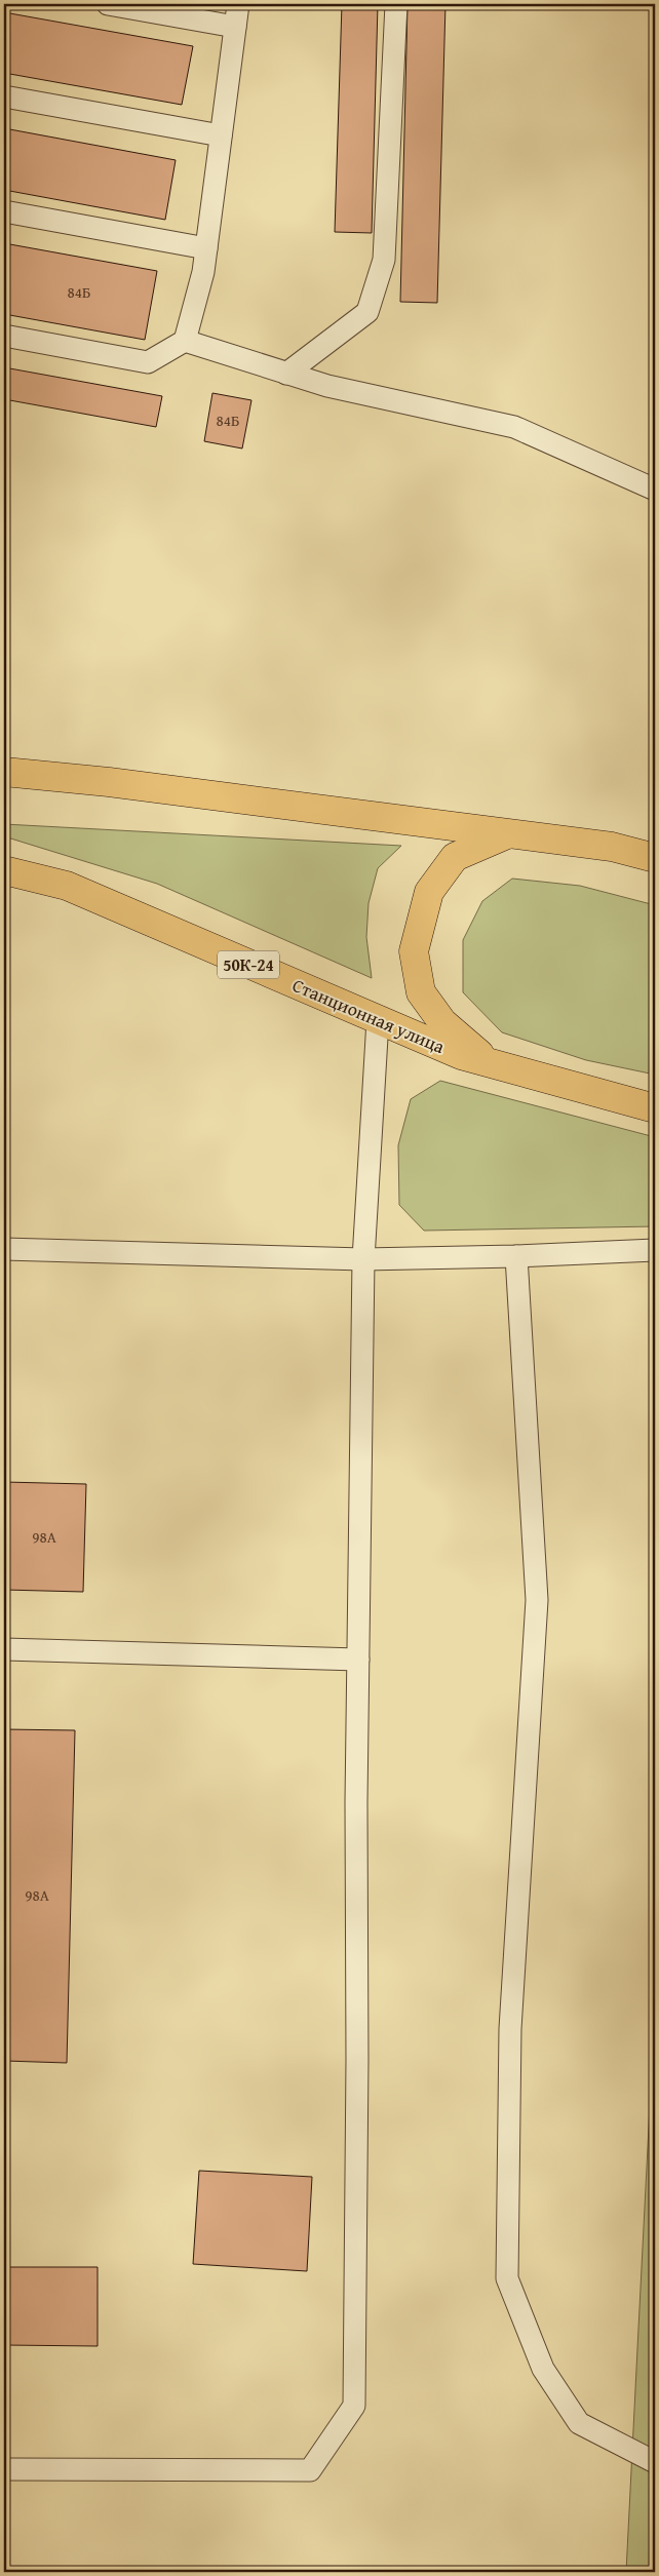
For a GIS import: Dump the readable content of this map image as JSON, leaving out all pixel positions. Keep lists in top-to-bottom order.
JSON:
{
  "streets": {
    "main road": ["50К-24", "Станционная улица"]
  },
  "house_numbers": [
    "84Б",
    "84Б",
    "98А",
    "98А"
  ]
}
